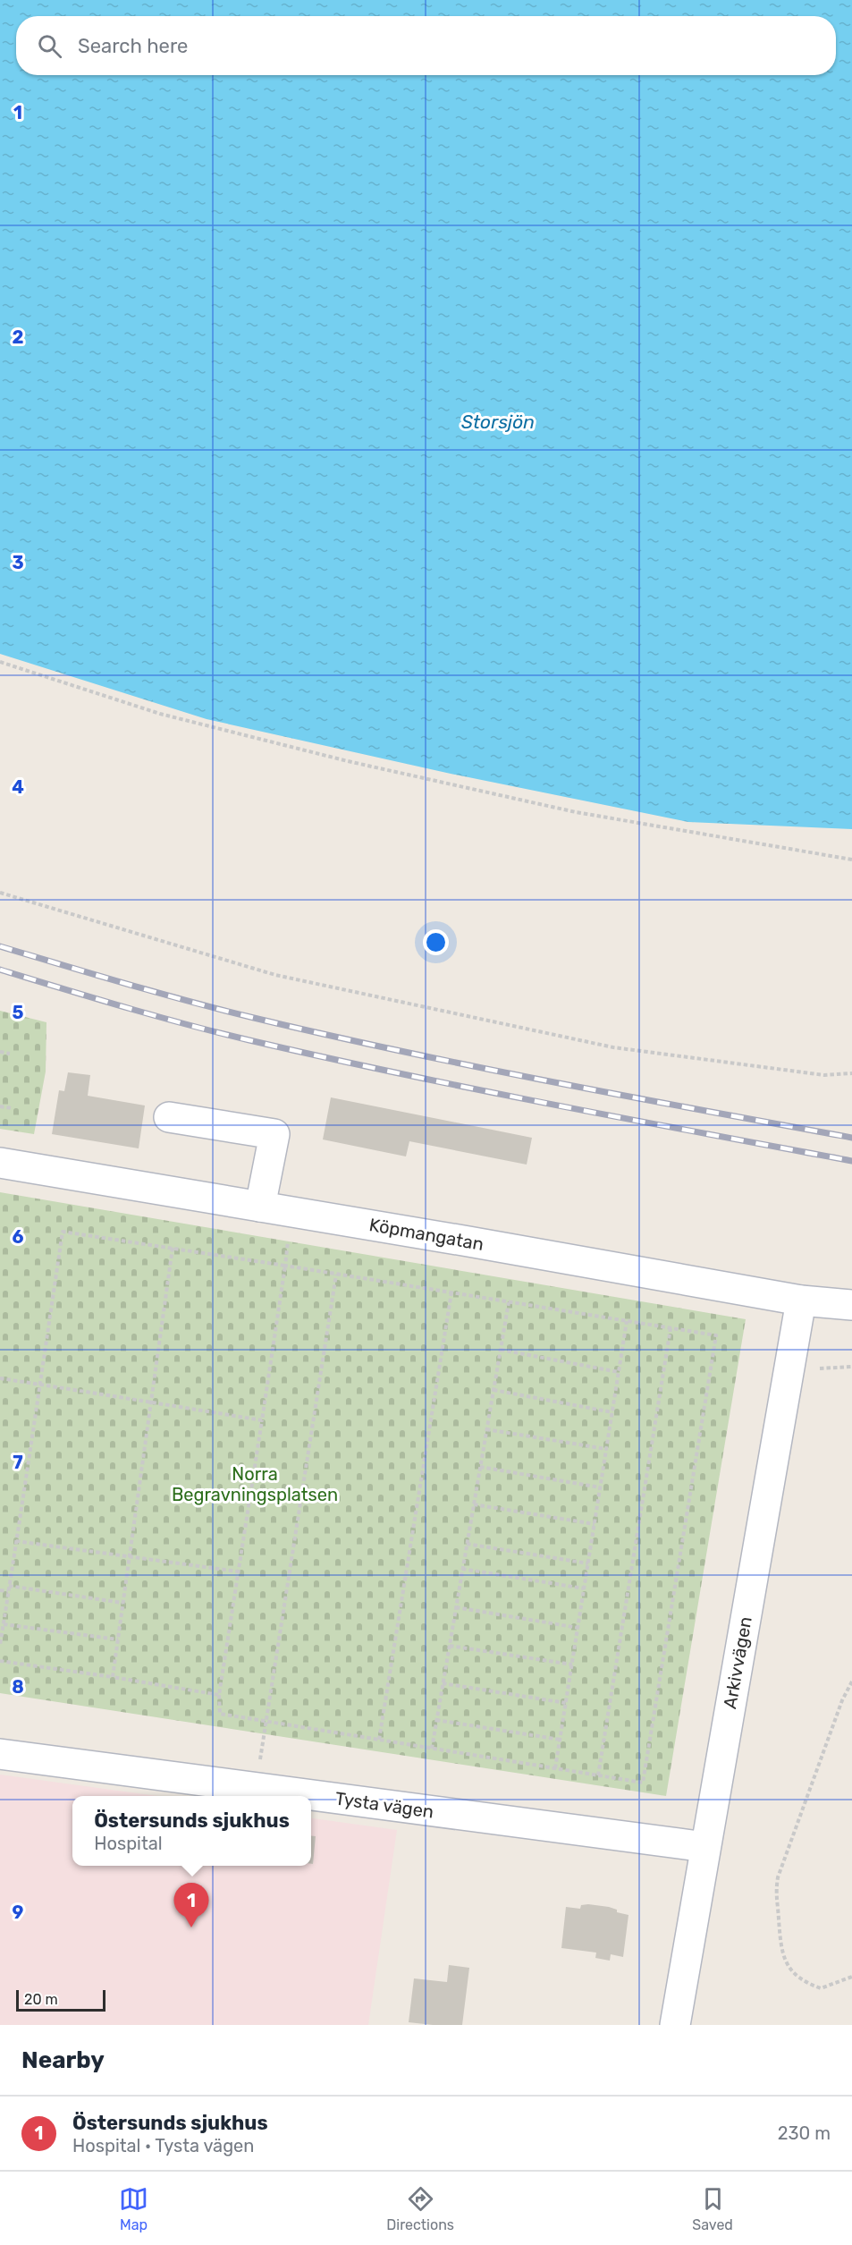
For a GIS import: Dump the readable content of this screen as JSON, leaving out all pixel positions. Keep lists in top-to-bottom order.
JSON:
{
  "streets": {
    "street": ["Köpmangatan", "Arkivvägen", "Tysta vägen"]
  },
  "crossings": [
    ["Köpmangatan", "Arkivvägen"],
    ["Arkivvägen", "Tysta vägen"]
  ],
  "water": ["Storsjön"],
  "parks": ["Norra Begravningsplatsen"],
  "scale_bar": "20 m",
  "page": {
    "search": "Search here",
    "popup": ["Östersunds sjukhus", "Hospital"],
    "pins": "1",
    "scale": "20 m",
    "heading": "Nearby",
    "list": [
      {
        "mark": "1",
        "name": "Östersunds sjukhus",
        "note": "Hospital · Tysta vägen",
        "value": "230 m"
      }
    ],
    "nav": ["Map", "Directions", "Saved"]
  },
  "grid": {
    "rows": [
      "1",
      "2",
      "3",
      "4",
      "5",
      "6",
      "7",
      "8",
      "9"
    ]
  }
}
